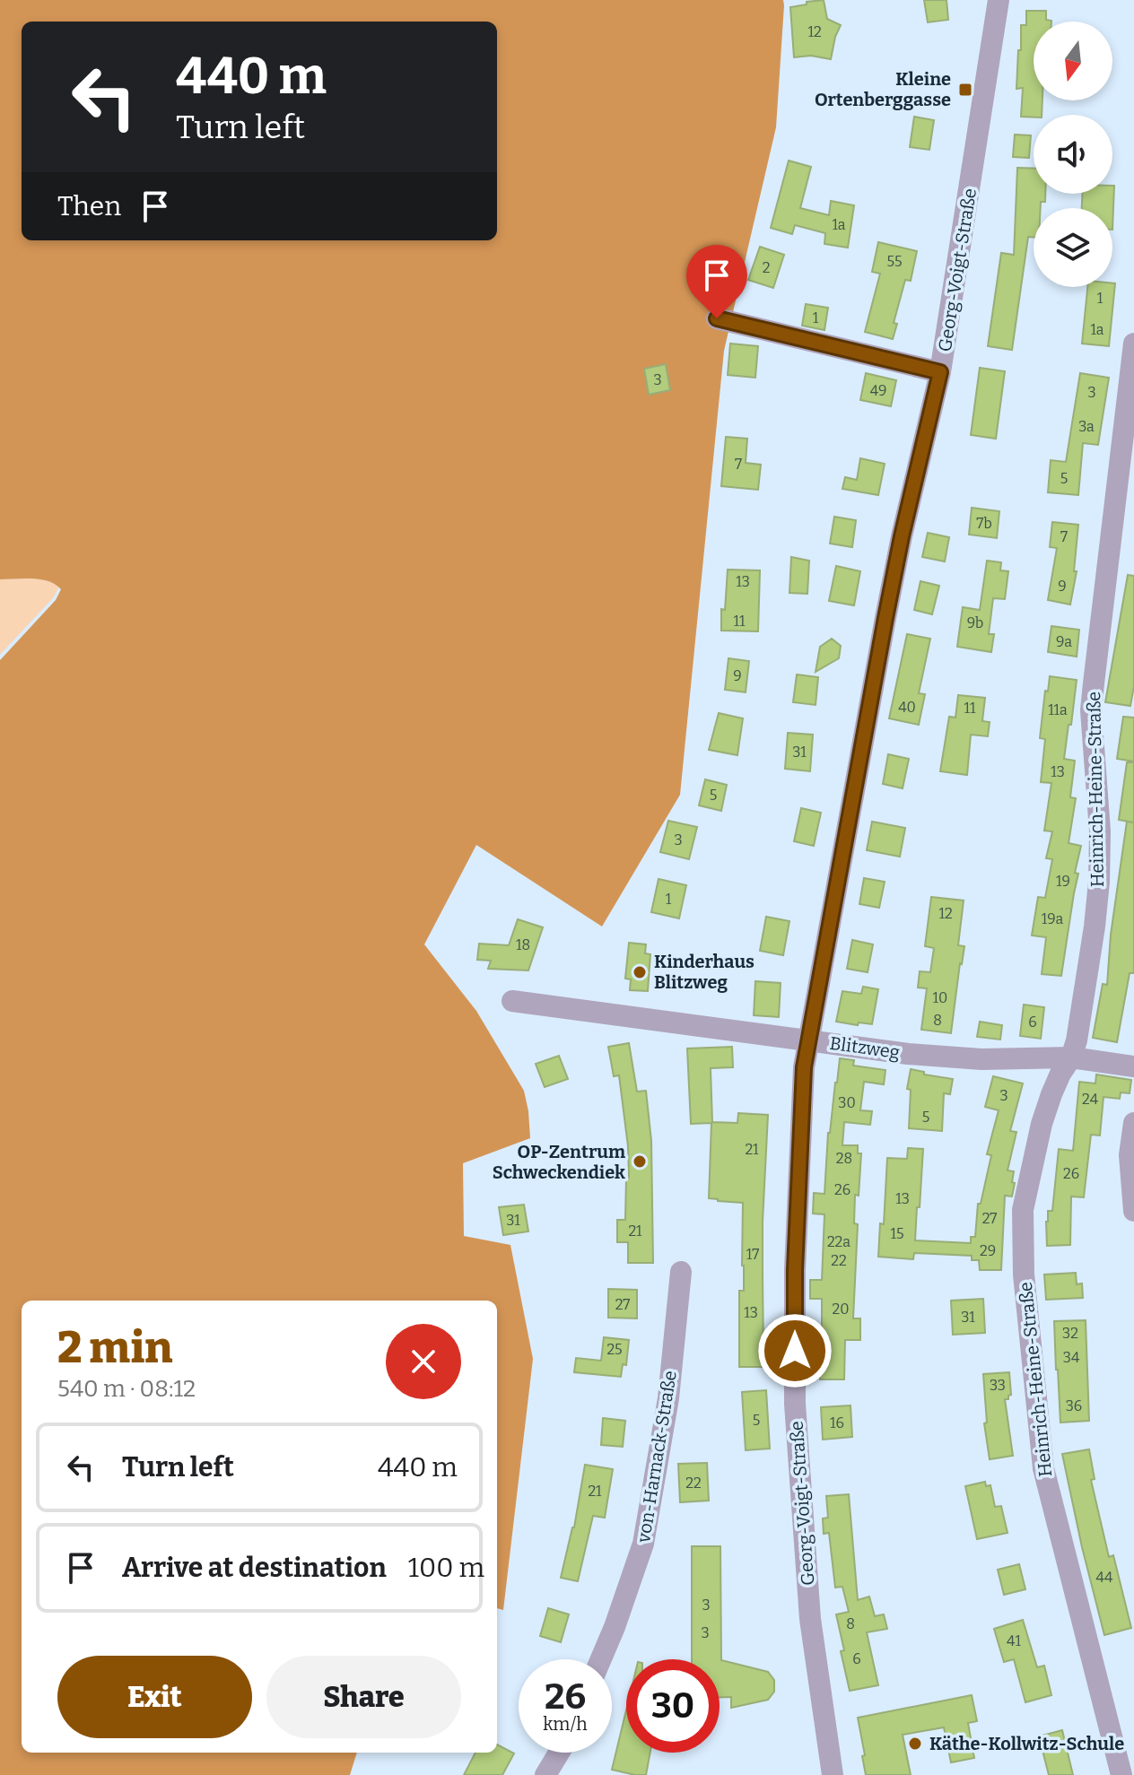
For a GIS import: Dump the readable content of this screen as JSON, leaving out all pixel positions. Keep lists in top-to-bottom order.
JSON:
{
  "streets": {
    "street": [
      "Georg-Voigt-Straße",
      "Heinrich-Heine-Straße",
      "Blitzweg",
      "von-Harnack-Straße"
    ]
  },
  "crossings": [
    ["Georg-Voigt-Straße", "Blitzweg"],
    ["Heinrich-Heine-Straße", "Blitzweg"]
  ],
  "places": {
    "transit": ["Kleine Ortenberggasse"],
    "other": ["Kinderhaus Blitzweg", "OP-Zentrum Schweckendiek", "Käthe-Kollwitz-Schule"]
  },
  "house_numbers": [
    "12",
    "1a",
    "55",
    "2",
    "1",
    "1",
    "1a",
    "3",
    "49",
    "3",
    "3a",
    "7",
    "5",
    "7b",
    "7",
    "13",
    "9",
    "11",
    "9b",
    "9a",
    "9",
    "40",
    "11",
    "11a",
    "31",
    "13",
    "5",
    "3",
    "19",
    "1",
    "12",
    "19a",
    "18",
    "10",
    "8",
    "6",
    "3",
    "24",
    "30",
    "5",
    "21",
    "28",
    "26",
    "26",
    "13",
    "27",
    "31",
    "21",
    "15",
    "22a",
    "29",
    "17",
    "22",
    "27",
    "20",
    "13",
    "31",
    "32",
    "25",
    "34",
    "33",
    "36",
    "5",
    "16",
    "22",
    "21",
    "44",
    "3",
    "8",
    "3",
    "41",
    "6"
  ],
  "north": "bottom",
  "page": {
    "turn": ["440 m", "Turn left"],
    "then": "Then",
    "heading": ["2 min", "540 m · 08:12"],
    "list": [
      {
        "name": "Turn left",
        "value": "440 m"
      },
      {
        "name": "Arrive at destination",
        "value": "100 m"
      }
    ],
    "buttons": ["Exit", "Share"],
    "speed": "26 km/h",
    "limit": "30"
  }
}
